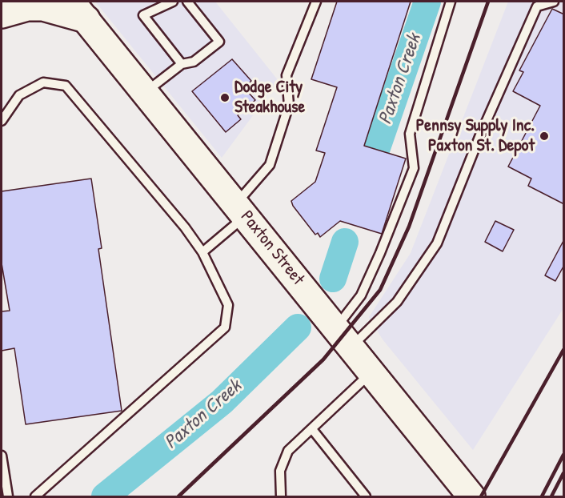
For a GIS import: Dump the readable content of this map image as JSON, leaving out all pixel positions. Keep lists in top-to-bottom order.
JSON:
{
  "streets": {
    "main road": ["Paxton Street"]
  },
  "water": ["Paxton Creek"],
  "places": ["Dodge City Steakhouse", "Pennsy Supply Inc. Paxton St. Depot"]
}
